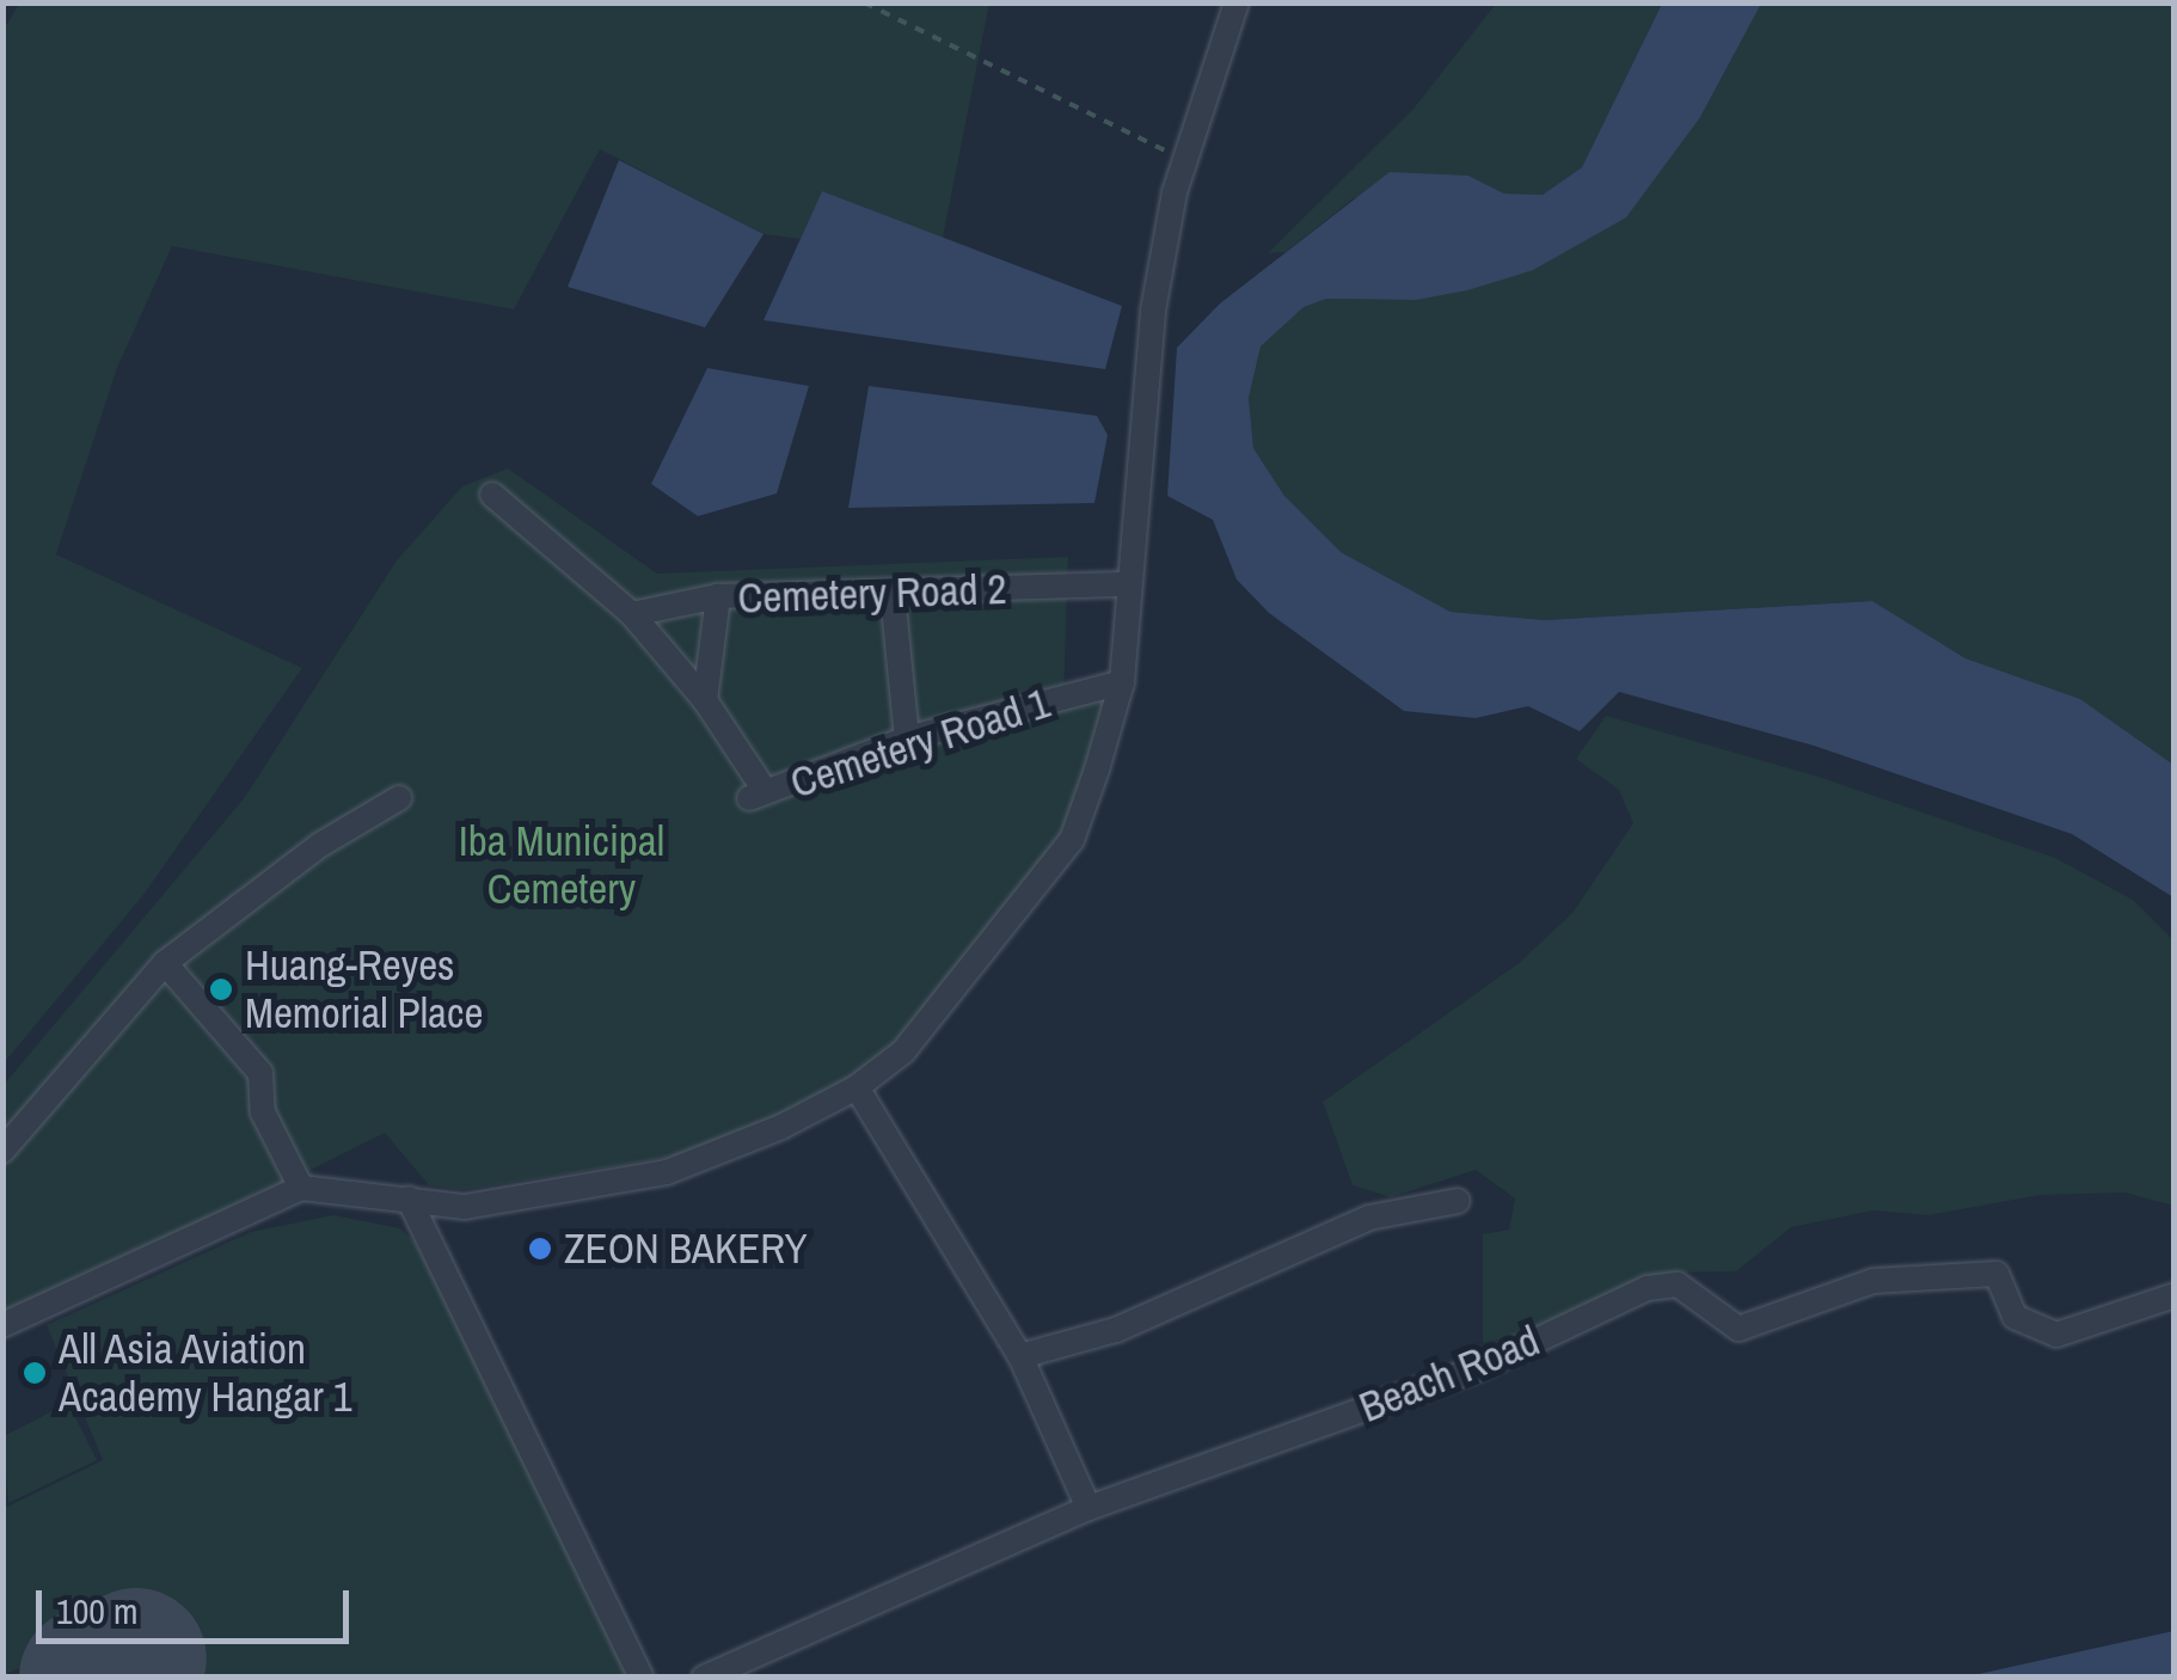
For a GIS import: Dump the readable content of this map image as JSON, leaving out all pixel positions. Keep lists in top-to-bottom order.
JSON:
{
  "streets": {
    "street": ["Cemetery Road 2", "Cemetery Road 1", "Beach Road"]
  },
  "crossings": [
    ["Cemetery Road 2", "Cemetery Road 1"]
  ],
  "parks": ["Iba Municipal Cemetery"],
  "places": ["Huang-Reyes Memorial Place", "ZEON BAKERY", "All Asia Aviation Academy Hangar 1"],
  "scale_bar": "100 m"
}
